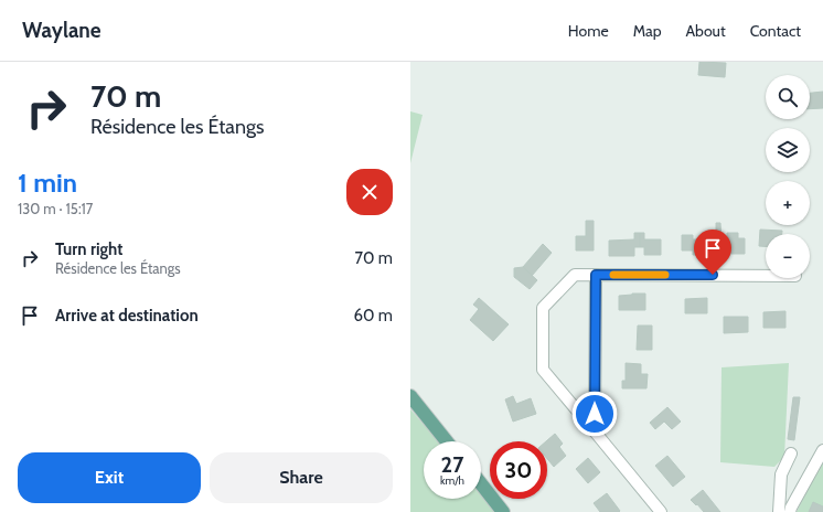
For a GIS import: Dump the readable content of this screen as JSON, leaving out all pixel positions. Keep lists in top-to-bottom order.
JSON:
{
  "page": {
    "header": "Waylane",
    "nav": [
      "Home",
      "Map",
      "About",
      "Contact"
    ],
    "turn": ["70 m", "Résidence les Étangs"],
    "map_buttons": ["+", "−"],
    "heading": ["1 min", "130 m · 15:17"],
    "list": [
      {
        "name": "Turn right",
        "note": "Résidence les Étangs",
        "value": "70 m"
      },
      {
        "name": "Arrive at destination",
        "value": "60 m"
      }
    ],
    "speed": "27 km/h",
    "limit": "30",
    "buttons": ["Exit", "Share"]
  }
}
